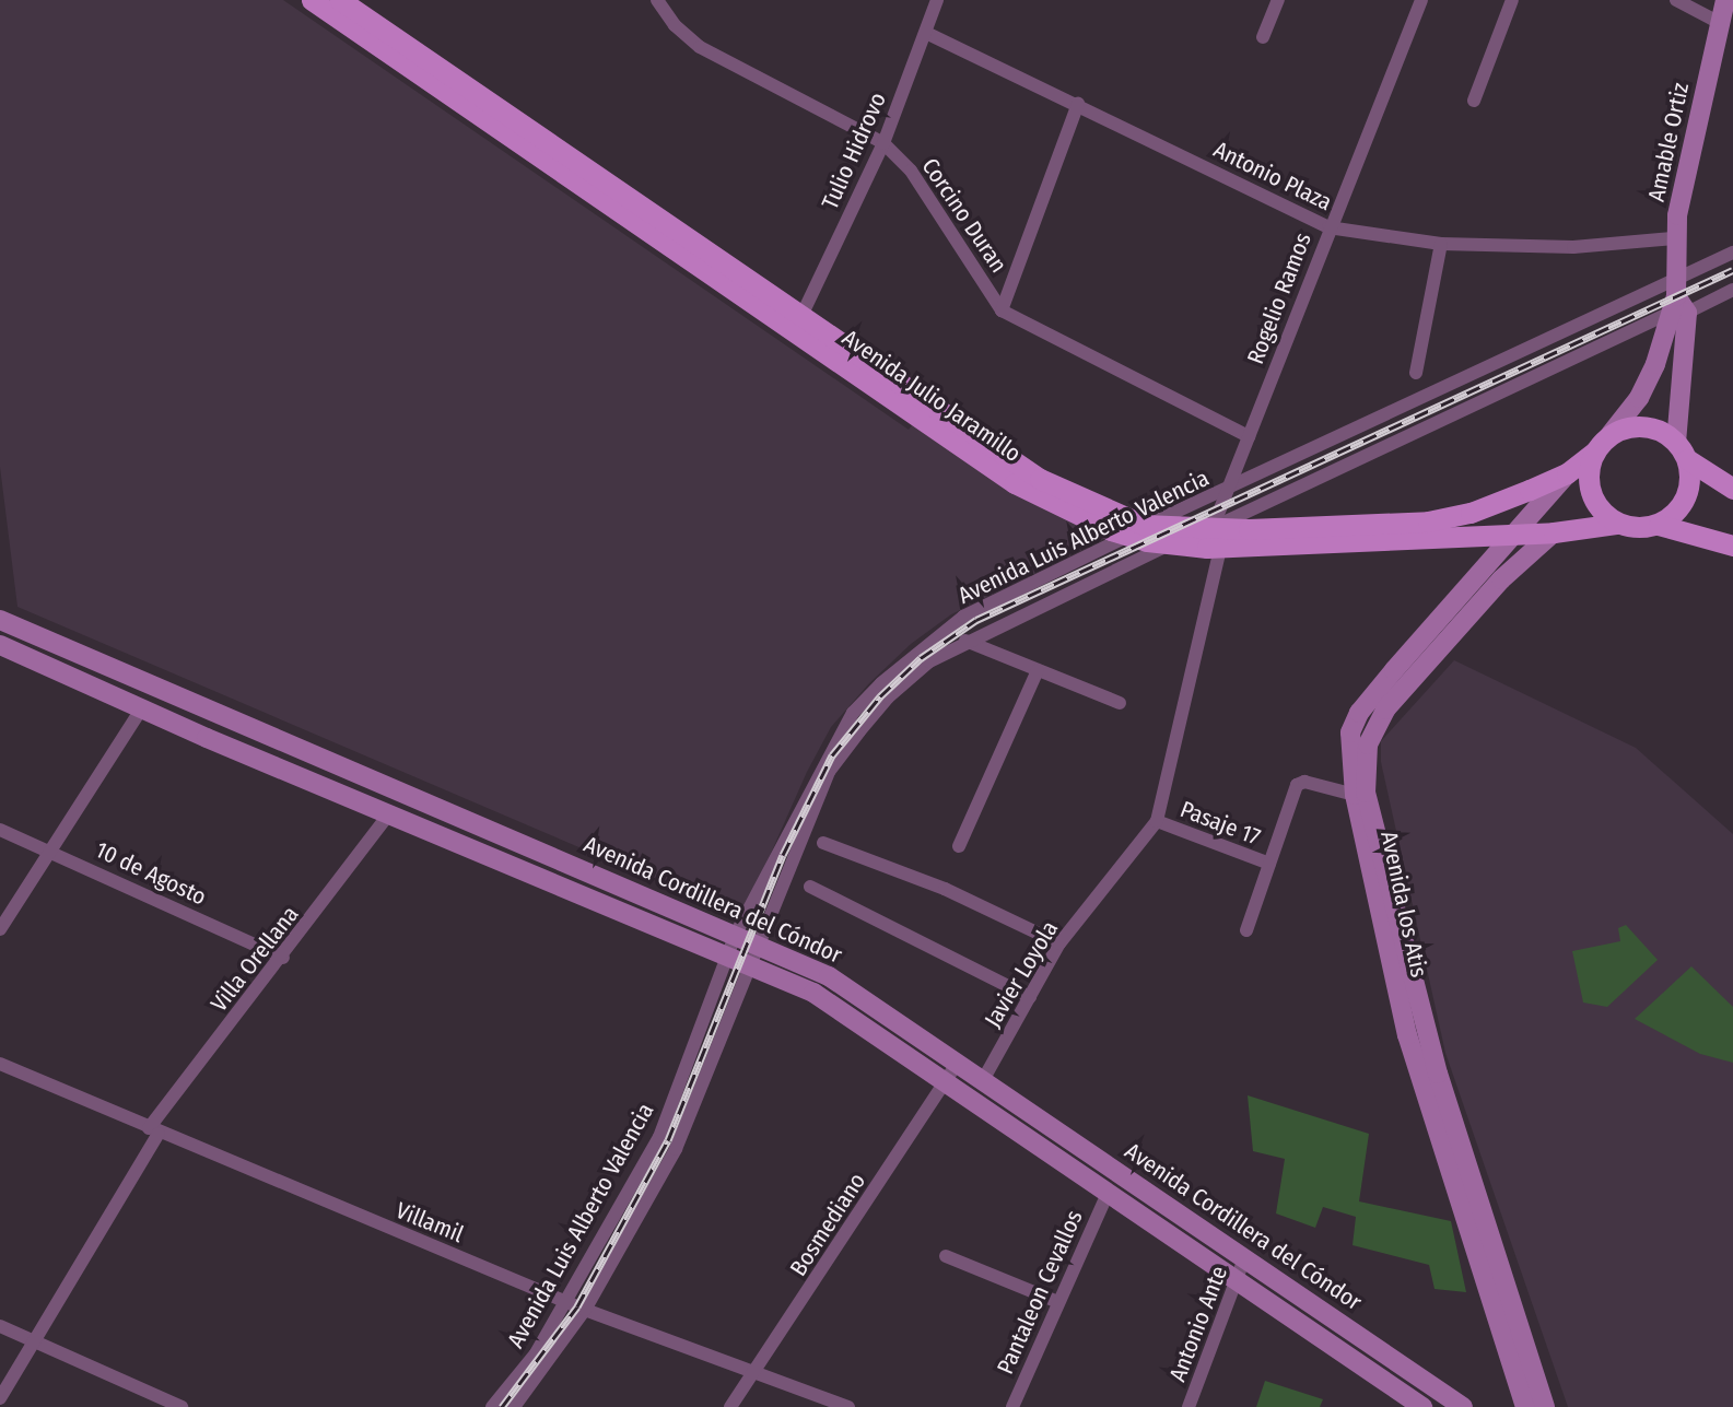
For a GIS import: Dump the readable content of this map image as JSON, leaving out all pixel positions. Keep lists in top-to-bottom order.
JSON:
{
  "streets": {
    "main road": ["Avenida Julio Jaramillo"],
    "street": [
      "Amable Ortiz",
      "Tulio Hidrovo",
      "Antonio Plaza",
      "Corcino Duran",
      "Rogelio Ramos",
      "Avenida Luis Alberto Valencia",
      "Pasaje 17",
      "10 de Agosto",
      "Avenida Cordillera del Cóndor",
      "Avenida los Atis",
      "Villa Orellana",
      "Javier Loyola",
      "Villamil",
      "Bosmediano",
      "Pantaleon Cevallos",
      "Antonio Ante"
    ]
  },
  "crossings": [
    ["Amable Ortiz", "Antonio Plaza"],
    ["Amable Ortiz", "Avenida Julio Jaramillo"],
    ["Amable Ortiz", "Avenida Luis Alberto Valencia"],
    ["Tulio Hidrovo", "Antonio Plaza"],
    ["Tulio Hidrovo", "Corcino Duran"],
    ["Tulio Hidrovo", "Avenida Julio Jaramillo"],
    ["Antonio Plaza", "Rogelio Ramos"],
    ["Rogelio Ramos", "Avenida Julio Jaramillo"],
    ["Rogelio Ramos", "Avenida Luis Alberto Valencia"],
    ["Rogelio Ramos", "Pasaje 17"],
    ["Rogelio Ramos", "Javier Loyola"],
    ["Avenida Julio Jaramillo", "Avenida Luis Alberto Valencia"],
    ["Avenida Julio Jaramillo", "Avenida los Atis"],
    ["Avenida Luis Alberto Valencia", "Avenida Cordillera del Cóndor"],
    ["Avenida Luis Alberto Valencia", "Villamil"],
    ["Pasaje 17", "Javier Loyola"],
    ["10 de Agosto", "Villa Orellana"],
    ["Avenida Cordillera del Cóndor", "Villa Orellana"],
    ["Avenida Cordillera del Cóndor", "Javier Loyola"],
    ["Avenida Cordillera del Cóndor", "Bosmediano"],
    ["Avenida Cordillera del Cóndor", "Pantaleon Cevallos"],
    ["Avenida Cordillera del Cóndor", "Antonio Ante"],
    ["Villa Orellana", "Villamil"],
    ["Villamil", "Bosmediano"]
  ]
}
